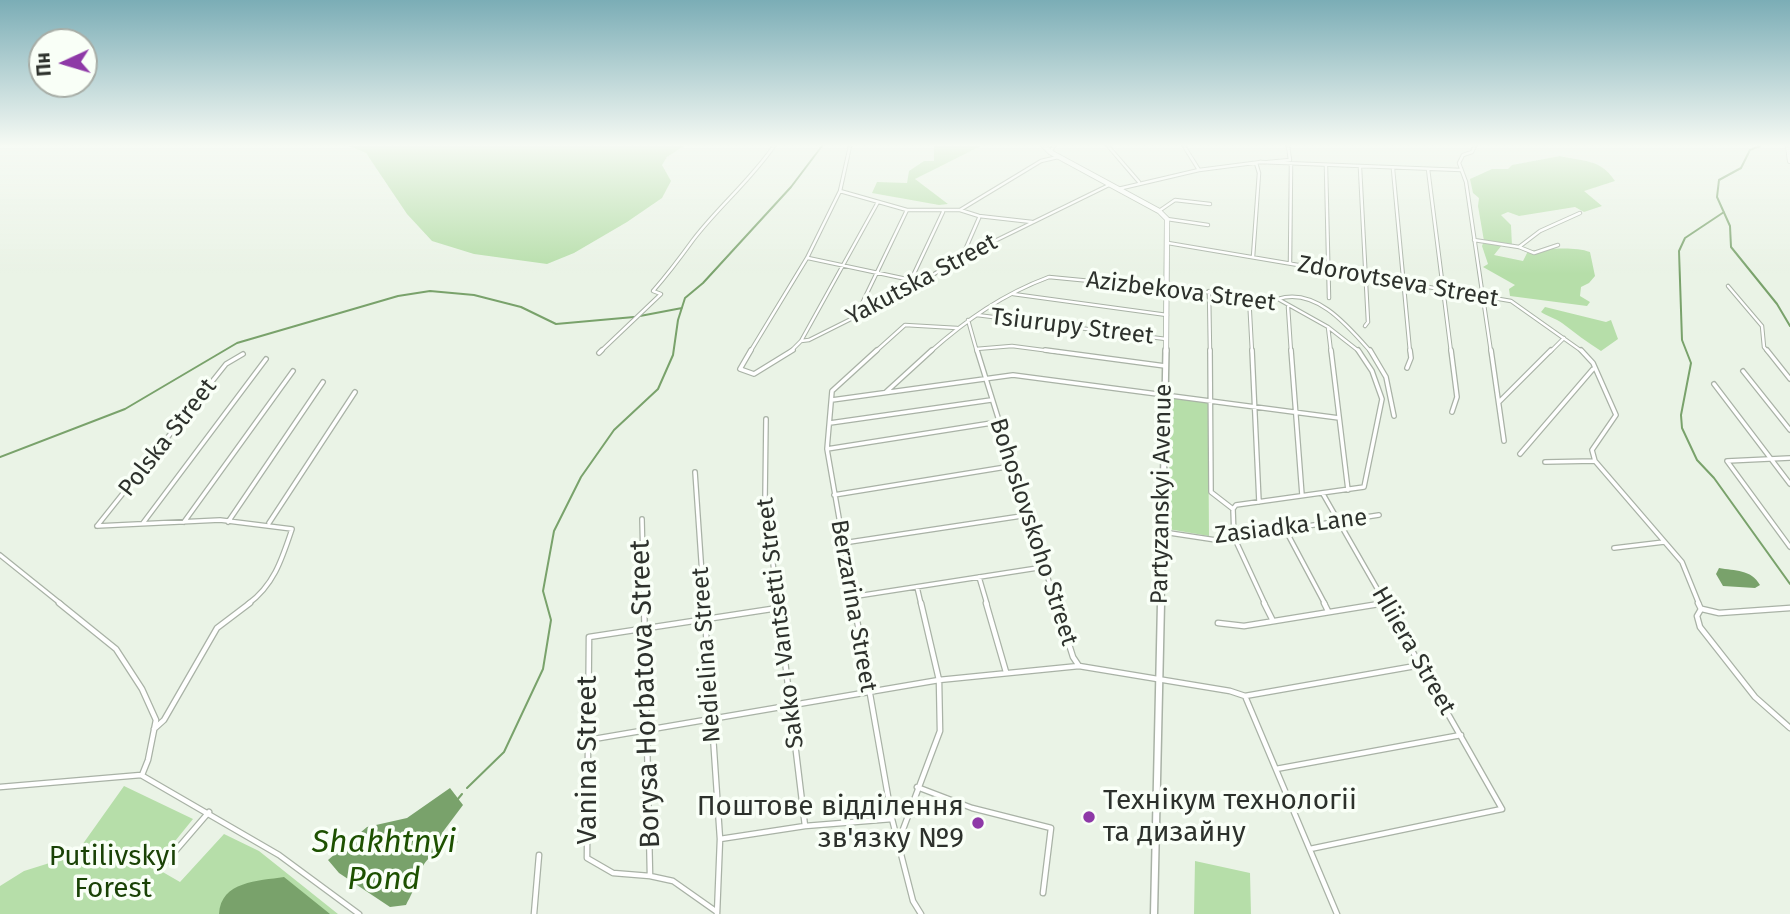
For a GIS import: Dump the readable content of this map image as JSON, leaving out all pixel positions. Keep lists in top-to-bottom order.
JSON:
{
  "streets": {
    "street": [
      "Yakutska Street",
      "Zdorovtseva Street",
      "Azizbekova Street",
      "Tsiurupy Street",
      "Polska Street",
      "Partyzanskyi Avenue",
      "Zasiadka Lane",
      "Bohoslovskoho Street",
      "Berzarina Street",
      "Sakko I Vantsetti Street",
      "Hliiera Street",
      "Nedielina Street",
      "Borysa Horbatova Street",
      "Vanina Street"
    ]
  },
  "crossings": [
    ["Zdorovtseva Street", "Partyzanskyi Avenue"],
    ["Azizbekova Street", "Tsiurupy Street"],
    ["Azizbekova Street", "Partyzanskyi Avenue"],
    ["Azizbekova Street", "Zasiadka Lane"],
    ["Azizbekova Street", "Bohoslovskoho Street"],
    ["Azizbekova Street", "Berzarina Street"],
    ["Tsiurupy Street", "Partyzanskyi Avenue"],
    ["Partyzanskyi Avenue", "Zasiadka Lane"],
    ["Partyzanskyi Avenue", "Bohoslovskoho Street"],
    ["Zasiadka Lane", "Hliiera Street"],
    ["Nedielina Street", "Borysa Horbatova Street"],
    ["Borysa Horbatova Street", "Vanina Street"]
  ],
  "water": ["Shakhtnyi Pond"],
  "parks": ["Putilivskyi Forest"],
  "places": ["Технікум технологіі та дизайну", "Поштове відділення зв'язку №9"],
  "north": "left"
}
